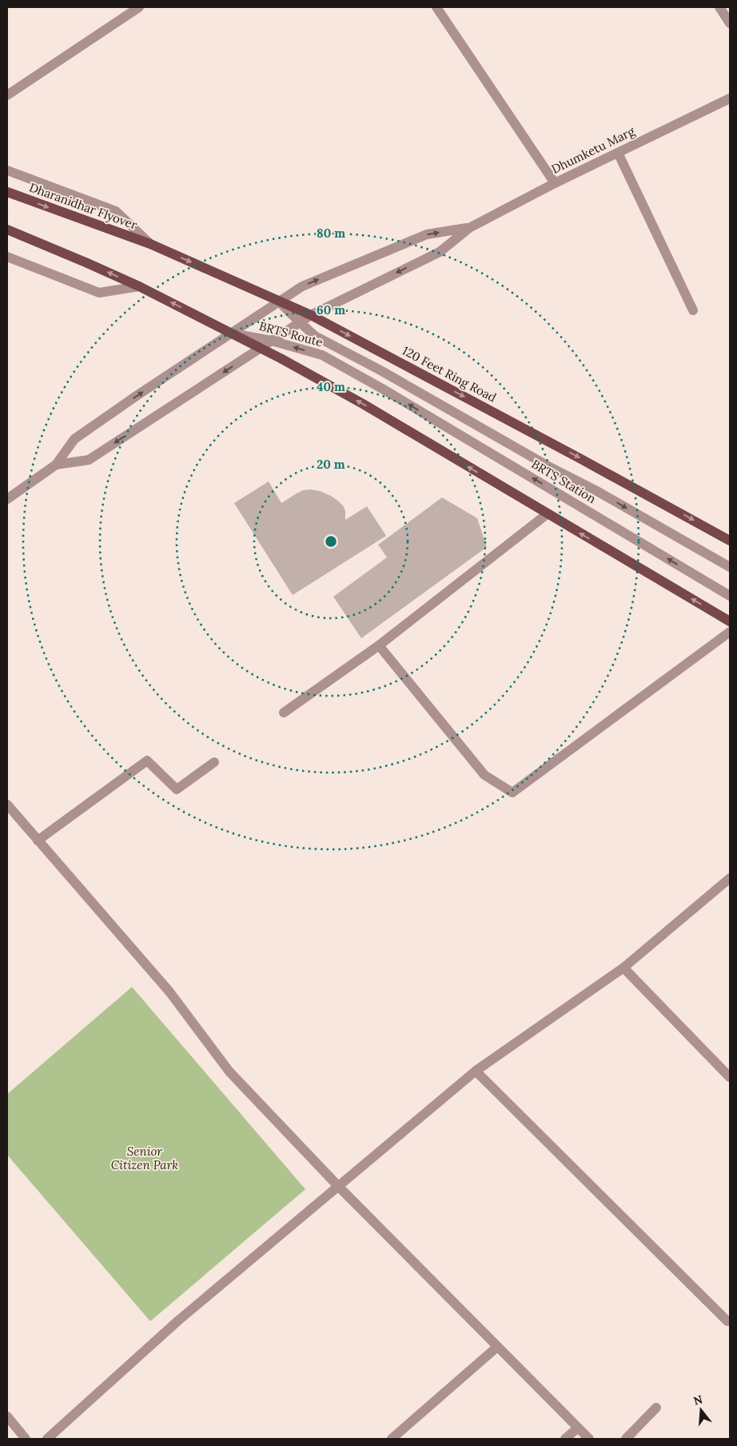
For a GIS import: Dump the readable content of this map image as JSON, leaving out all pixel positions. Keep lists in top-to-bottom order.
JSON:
{
  "streets": {
    "main road": ["Dharanidhar Flyover", "120 Feet Ring Road"],
    "street": ["Dhumketu Marg", "BRTS Route", "BRTS Station"]
  },
  "crossings": [
    ["Dharanidhar Flyover", "120 Feet Ring Road"],
    ["BRTS Route", "120 Feet Ring Road"],
    ["BRTS Route", "BRTS Station"]
  ],
  "parks": ["Senior Citizen Park"],
  "north": "top",
  "rings": [
    "80 m",
    "60 m",
    "40 m",
    "20 m"
  ]
}
